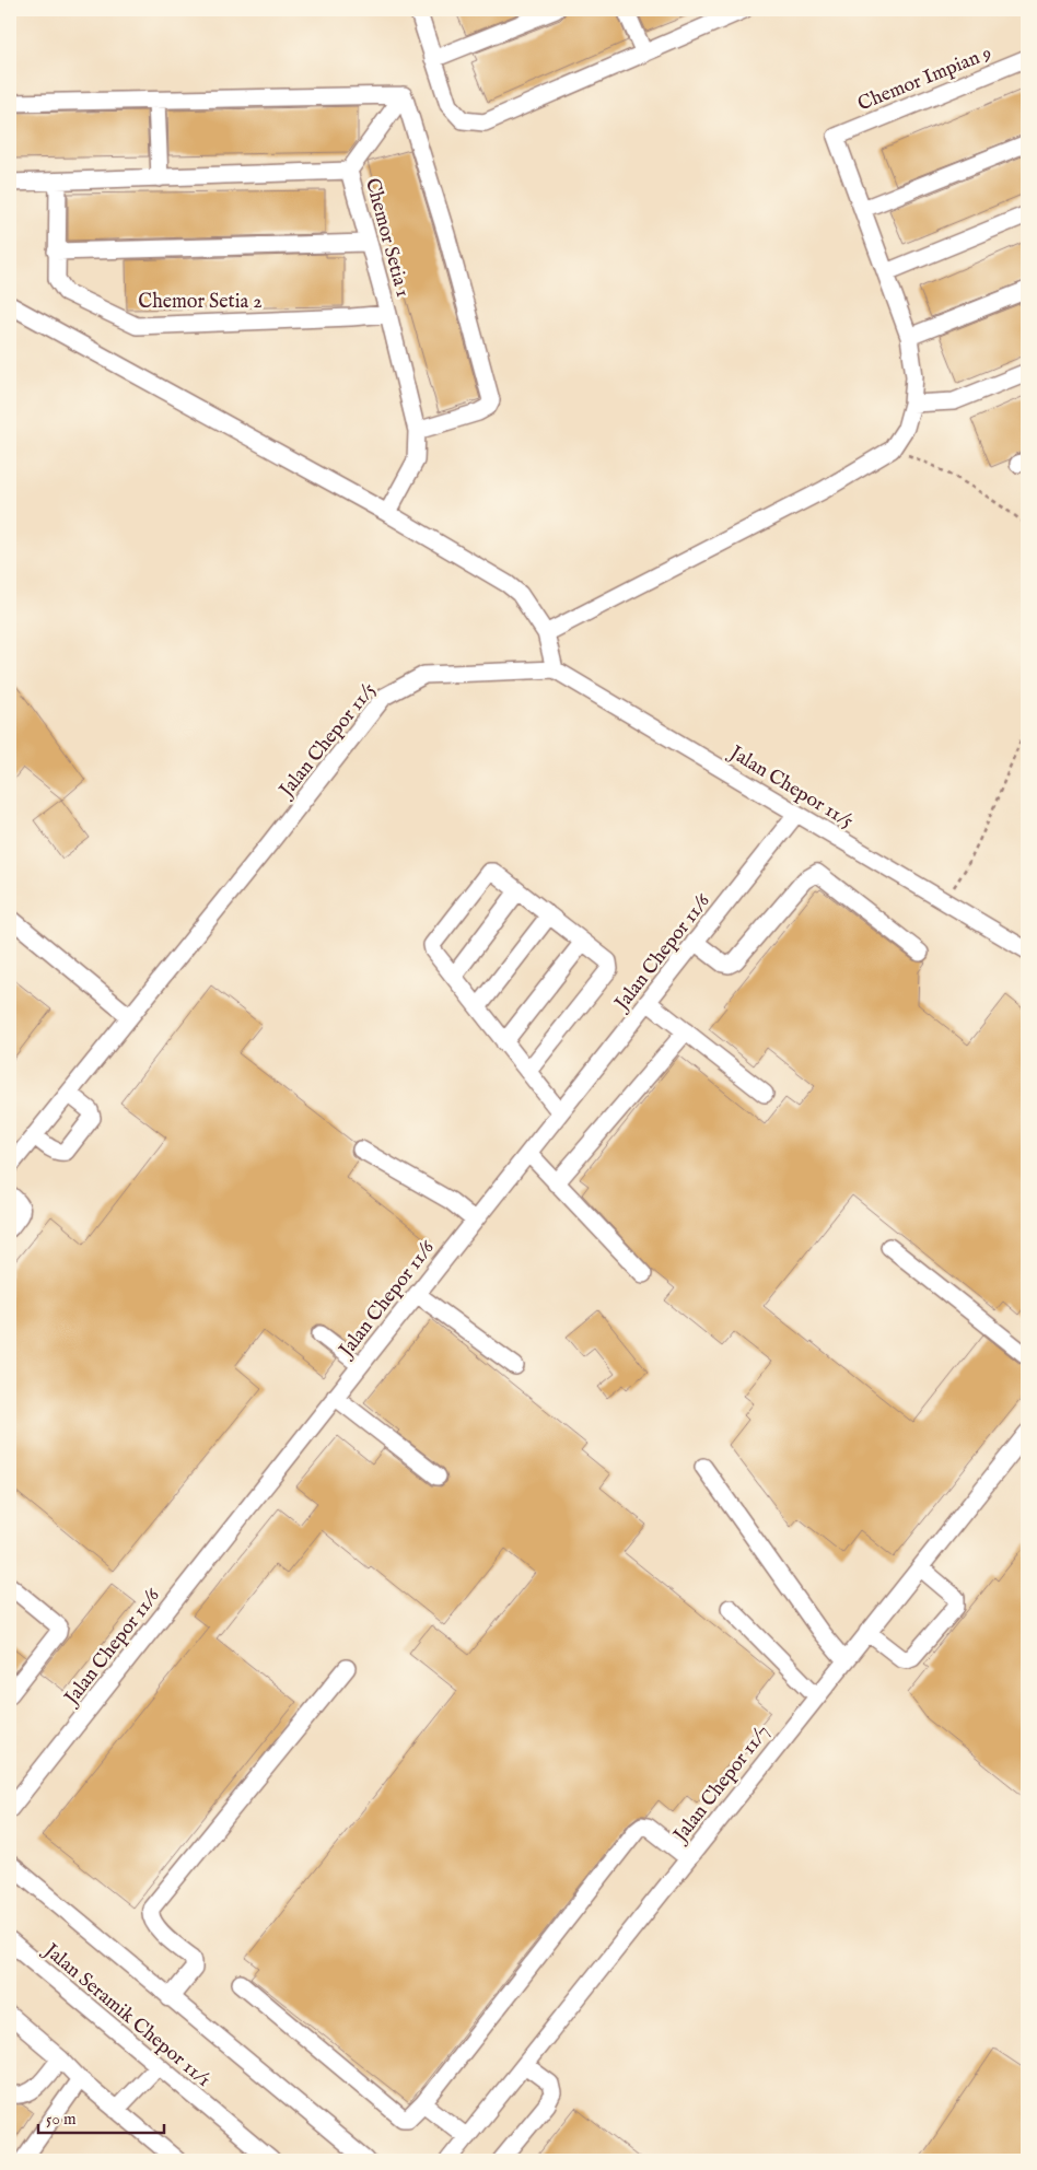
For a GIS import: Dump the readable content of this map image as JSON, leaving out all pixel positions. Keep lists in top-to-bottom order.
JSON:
{
  "streets": {
    "street": [
      "Chemor Impian 9",
      "Chemor Setia 1",
      "Chemor Setia 2",
      "Jalan Chepor 11/5",
      "Jalan Chepor 11/6",
      "Jalan Chepor 11/7",
      "Jalan Seramik Chepor 11/1"
    ]
  },
  "crossings": [
    ["Chemor Setia 1", "Chemor Setia 2"],
    ["Jalan Chepor 11/5", "Jalan Chepor 11/6"]
  ],
  "scale_bar": "50 m"
}
